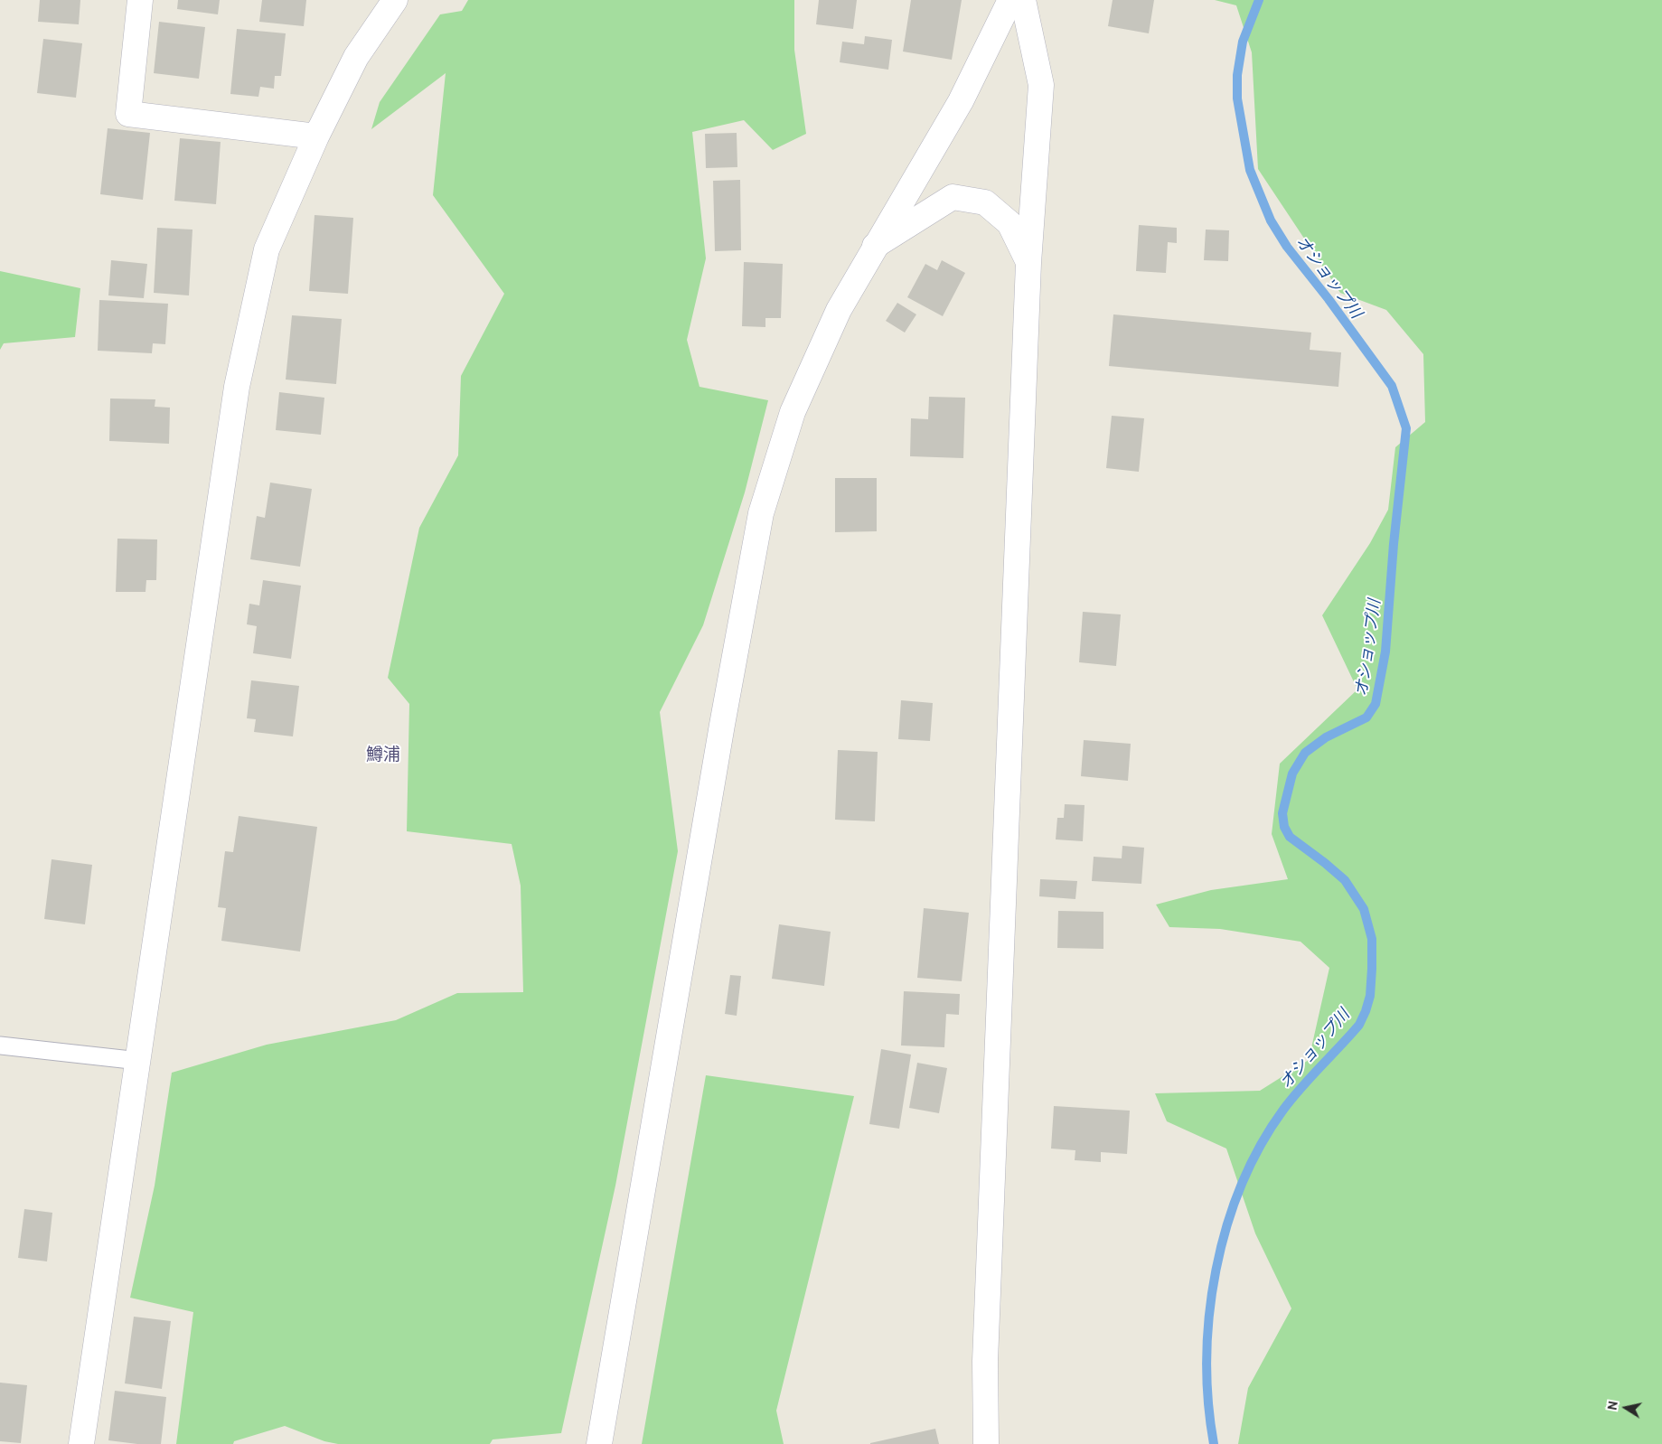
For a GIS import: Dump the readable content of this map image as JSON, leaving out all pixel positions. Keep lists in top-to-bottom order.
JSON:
{
  "districts": ["鱒浦"],
  "water": ["オショップ川"],
  "north": "left"
}
